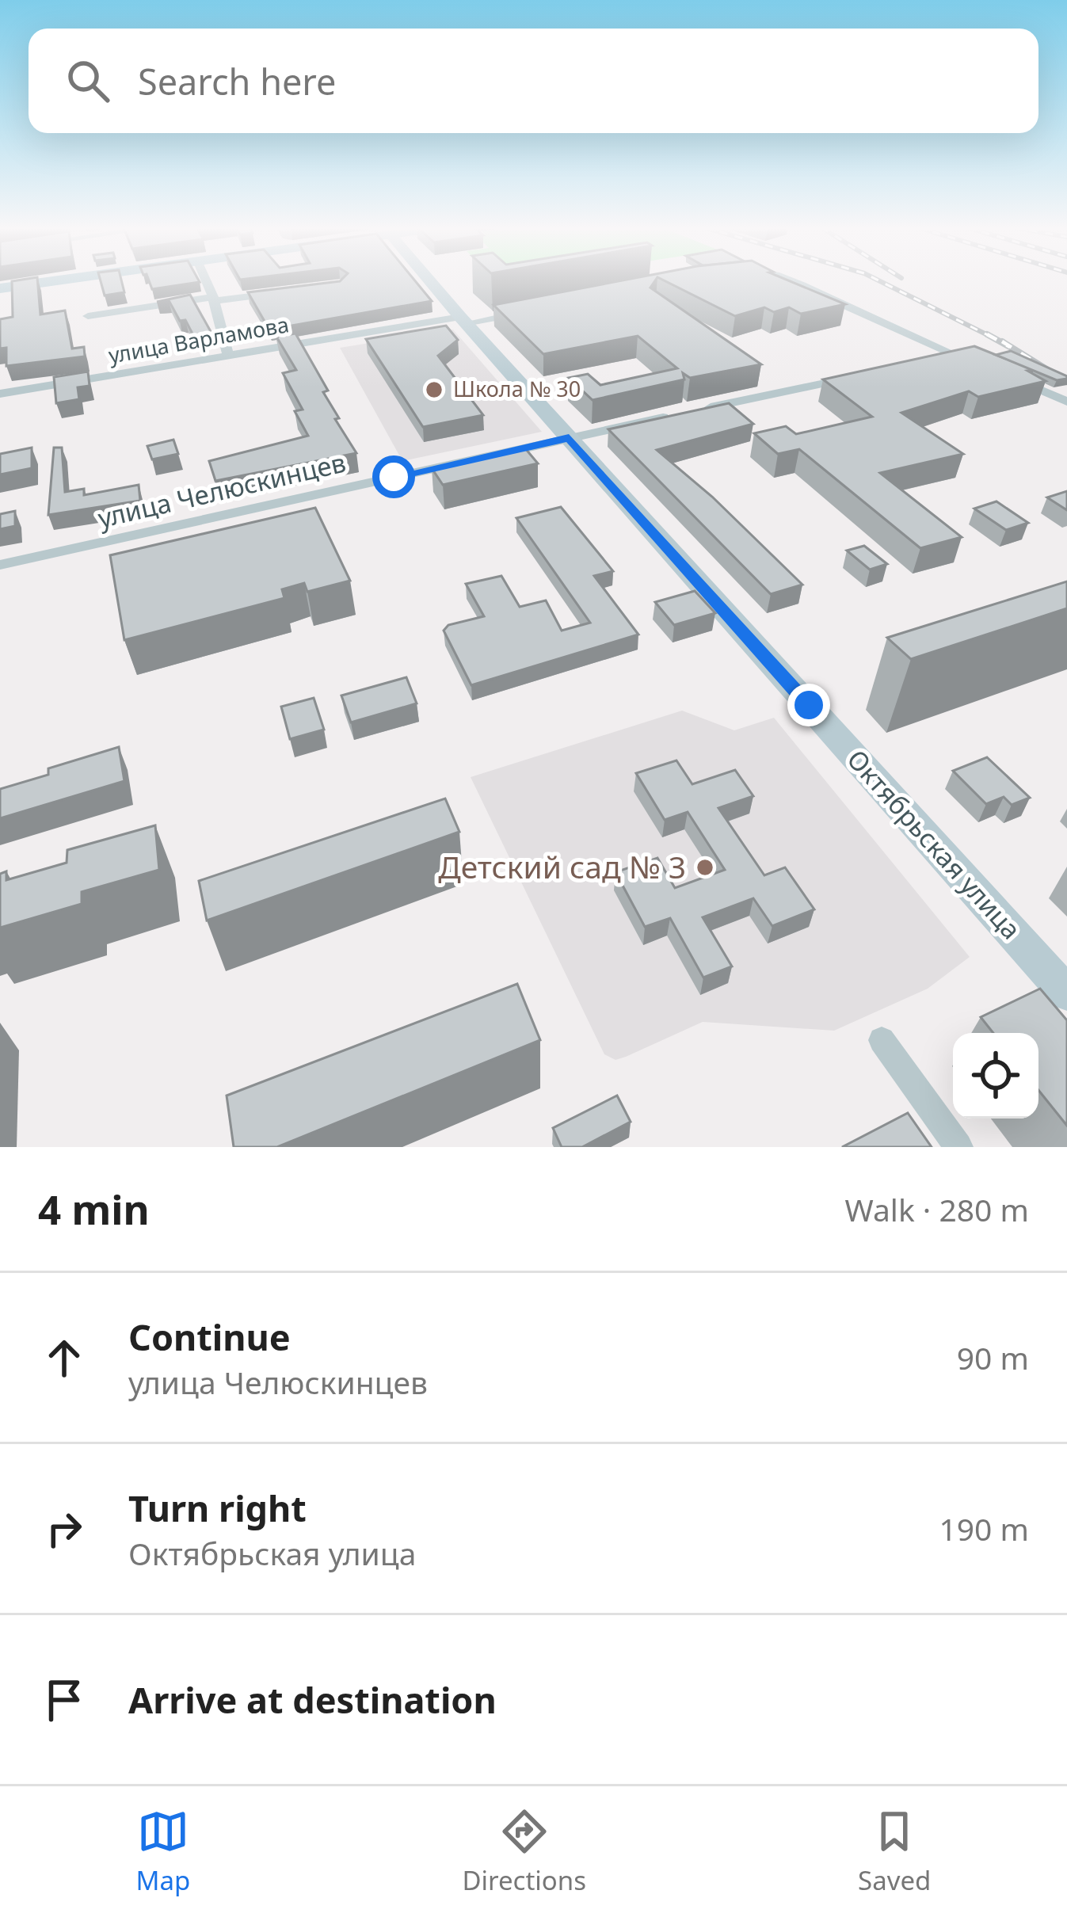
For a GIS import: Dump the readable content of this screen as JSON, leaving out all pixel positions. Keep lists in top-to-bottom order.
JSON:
{
  "streets": {
    "main road": ["Октябрьская улица"],
    "street": ["улица Варламова", "улица Челюскинцев"]
  },
  "crossings": [
    ["улица Варламова", "Октябрьская улица"],
    ["улица Челюскинцев", "Октябрьская улица"]
  ],
  "places": ["Школа № 30", "Детский сад № 3"],
  "page": {
    "search": "Search here",
    "heading": ["4 min", "Walk · 280 m"],
    "list": [
      ["Continue", "улица Челюскинцев", "90 m"],
      ["Turn right", "Октябрьская улица", "190 m"],
      "Arrive at destination"
    ],
    "nav": ["Map", "Directions", "Saved"]
  }
}
